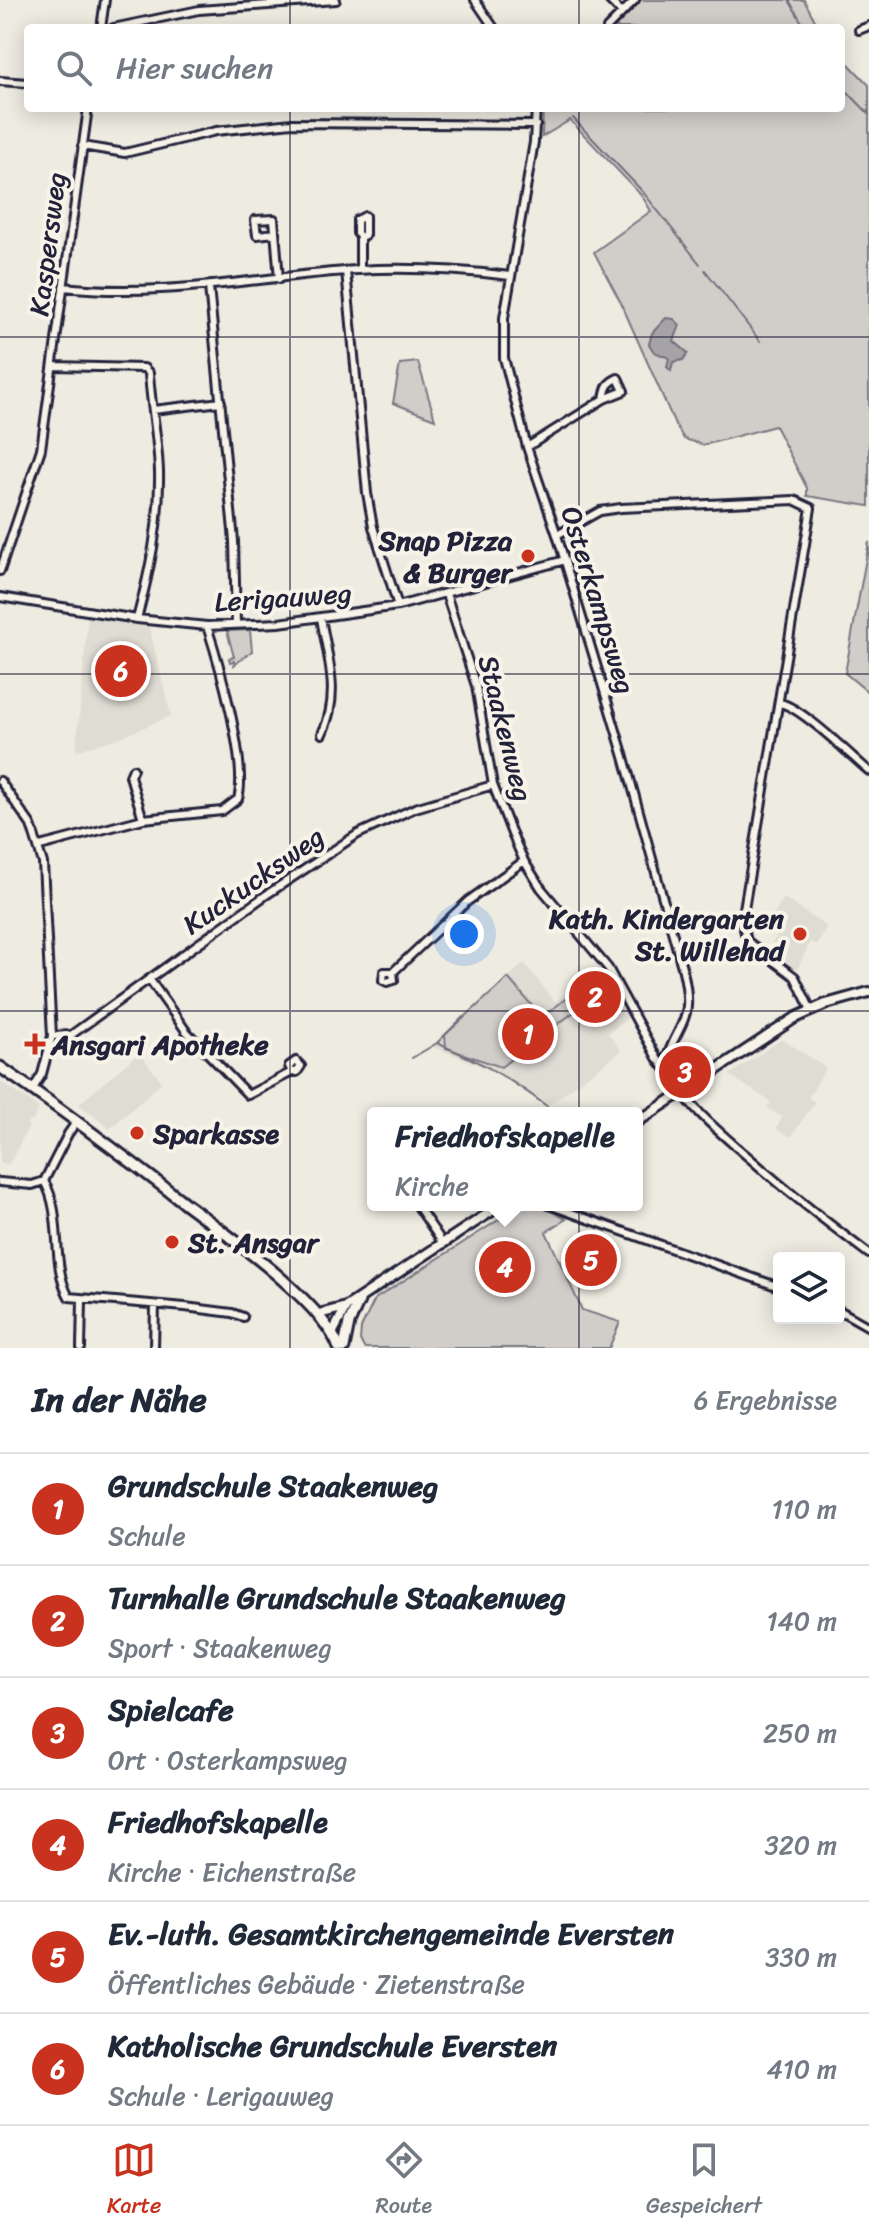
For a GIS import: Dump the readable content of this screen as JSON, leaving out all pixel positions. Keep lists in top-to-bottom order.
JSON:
{
  "streets": {
    "street": [
      "Kaspersweg",
      "Lerigauweg",
      "Osterkampsweg",
      "Staakenweg",
      "Kuckucksweg"
    ]
  },
  "crossings": [
    ["Lerigauweg", "Osterkampsweg"],
    ["Lerigauweg", "Staakenweg"],
    ["Osterkampsweg", "Staakenweg"],
    ["Staakenweg", "Kuckucksweg"]
  ],
  "places": {
    "other": [
      "Snap Pizza & Burger",
      "Kath. Kindergarten St. Willehad",
      "Sparkasse",
      "St. Ansgar"
    ],
    "health": ["Ansgari Apotheke"]
  },
  "page": {
    "search": "Hier suchen",
    "pins": [
      "6",
      "2",
      "1",
      "3",
      "5",
      "4"
    ],
    "popup": ["Friedhofskapelle", "Kirche"],
    "heading": ["In der Nähe", "6 Ergebnisse"],
    "list": [
      {
        "mark": "1",
        "name": "Grundschule Staakenweg",
        "note": "Schule",
        "value": "110 m"
      },
      {
        "mark": "2",
        "name": "Turnhalle Grundschule Staakenweg",
        "note": "Sport · Staakenweg",
        "value": "140 m"
      },
      {
        "mark": "3",
        "name": "Spielcafe",
        "note": "Ort · Osterkampsweg",
        "value": "250 m"
      },
      {
        "mark": "4",
        "name": "Friedhofskapelle",
        "note": "Kirche · Eichenstraße",
        "value": "320 m"
      },
      {
        "mark": "5",
        "name": "Ev.-luth. Gesamtkirchengemeinde Eversten",
        "note": "Öffentliches Gebäude · Zietenstraße",
        "value": "330 m"
      },
      {
        "mark": "6",
        "name": "Katholische Grundschule Eversten",
        "note": "Schule · Lerigauweg",
        "value": "410 m"
      }
    ],
    "nav": ["Karte", "Route", "Gespeichert"]
  }
}
